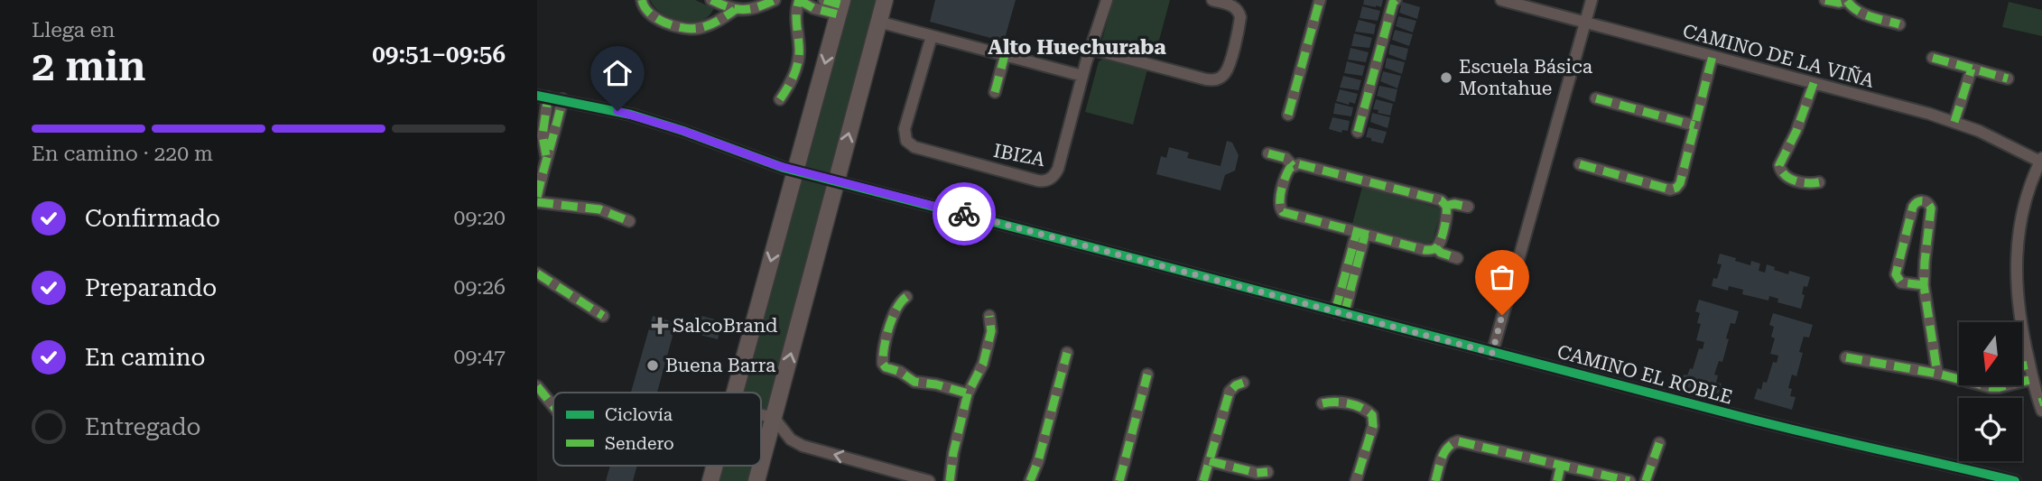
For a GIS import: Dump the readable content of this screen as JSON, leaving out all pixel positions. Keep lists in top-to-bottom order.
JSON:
{
  "streets": {
    "street": ["CAMINO DE LA VIÑA", "IBIZA", "CAMINO EL ROBLE"]
  },
  "districts": ["Alto Huechuraba"],
  "places": {
    "other": ["Escuela Básica Montahue", "Buena Barra"],
    "health": ["SalcoBrand"]
  },
  "legend": ["Ciclovía", "Sendero"],
  "north": "bottom",
  "page": {
    "heading": ["2 min", "Llega en", "09:51–09:56"],
    "bar": "En camino · 220 m",
    "list": [
      ["Confirmado", "09:20"],
      ["Preparando", "09:26"],
      ["En camino", "09:47"],
      "Entregado"
    ]
  }
}
